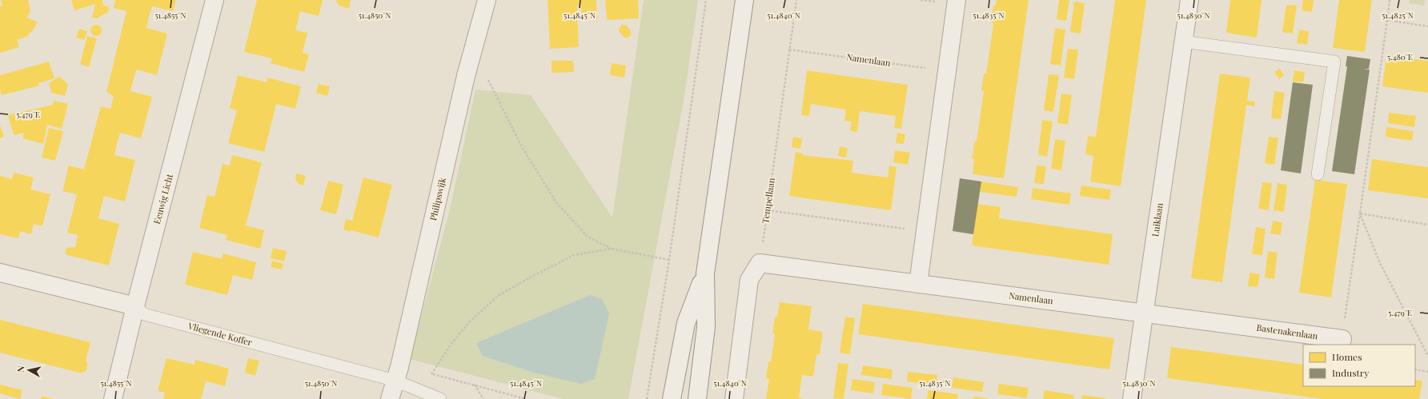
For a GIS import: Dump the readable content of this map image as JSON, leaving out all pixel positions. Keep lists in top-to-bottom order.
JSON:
{
  "streets": {
    "street": [
      "Namenlaan",
      "Eeuwig Licht",
      "Philipswijk",
      "Luiklaan",
      "Bastenakenlaan",
      "Vliegende Koffer"
    ],
    "path": ["Tempellaan"]
  },
  "crossings": [
    ["Namenlaan", "Tempellaan"],
    ["Namenlaan", "Luiklaan"],
    ["Namenlaan", "Bastenakenlaan"],
    ["Eeuwig Licht", "Vliegende Koffer"],
    ["Philipswijk", "Vliegende Koffer"],
    ["Luiklaan", "Bastenakenlaan"]
  ],
  "legend": ["Homes", "Industry"],
  "north": "left",
  "coordinates": [
    "51.4855°N",
    "51.4850°N",
    "51.4845°N",
    "51.4840°N",
    "51.4835°N",
    "51.4830°N",
    "51.4825°N",
    "5.480°E",
    "5.479°E"
  ]
}
